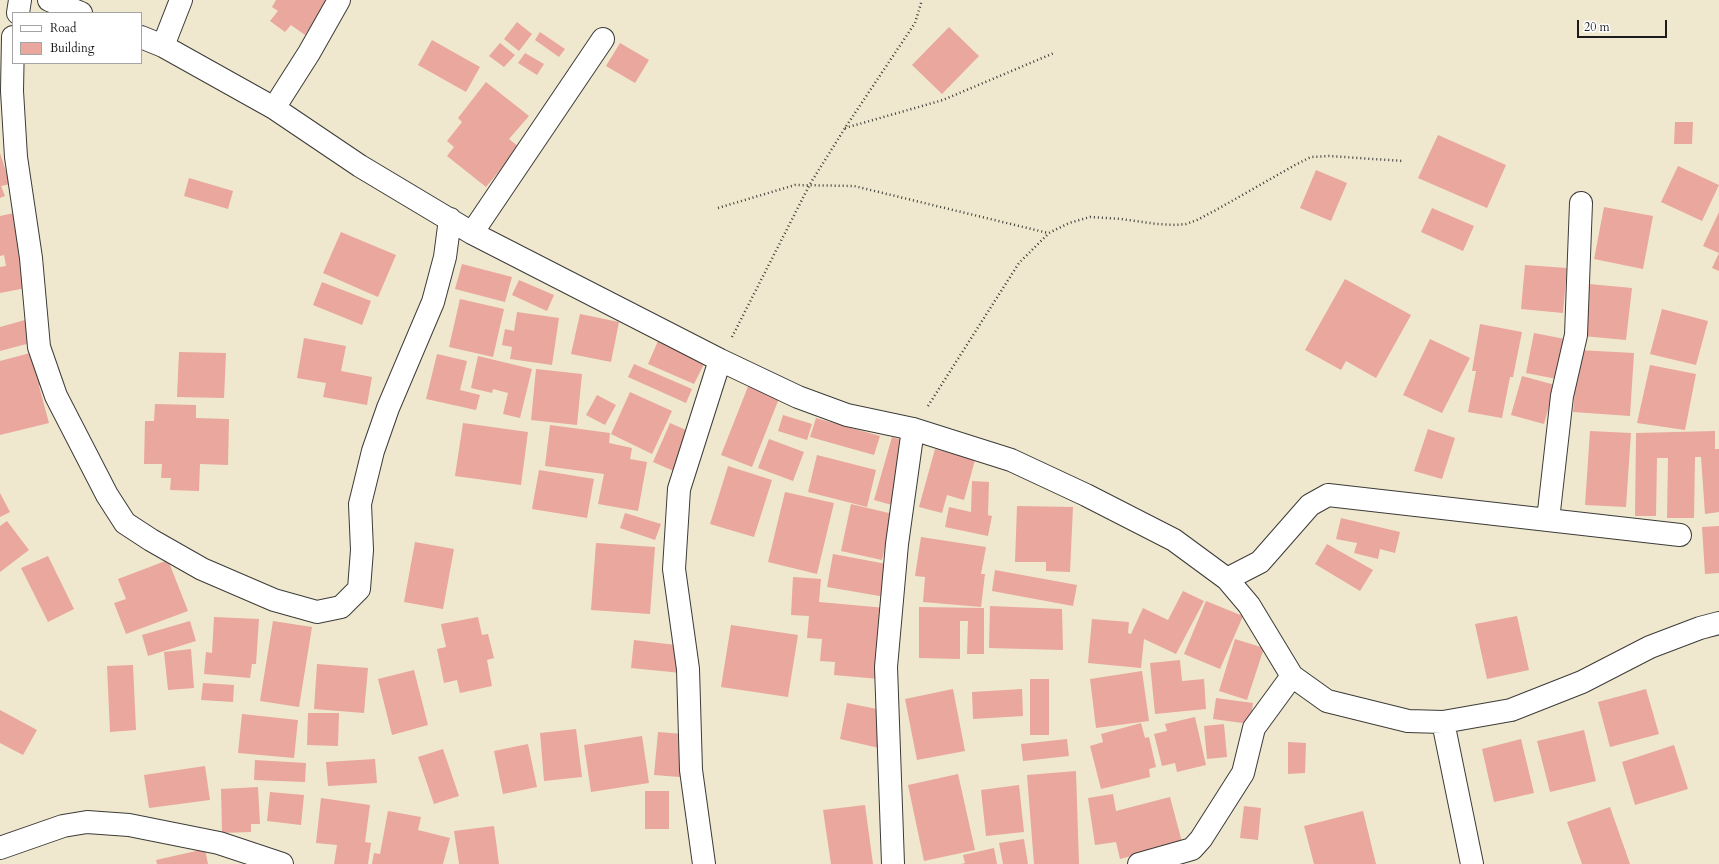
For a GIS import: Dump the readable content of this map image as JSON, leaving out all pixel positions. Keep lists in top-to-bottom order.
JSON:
{
  "legend": ["Road", "Building"],
  "scale_bar": "20 m"
}
